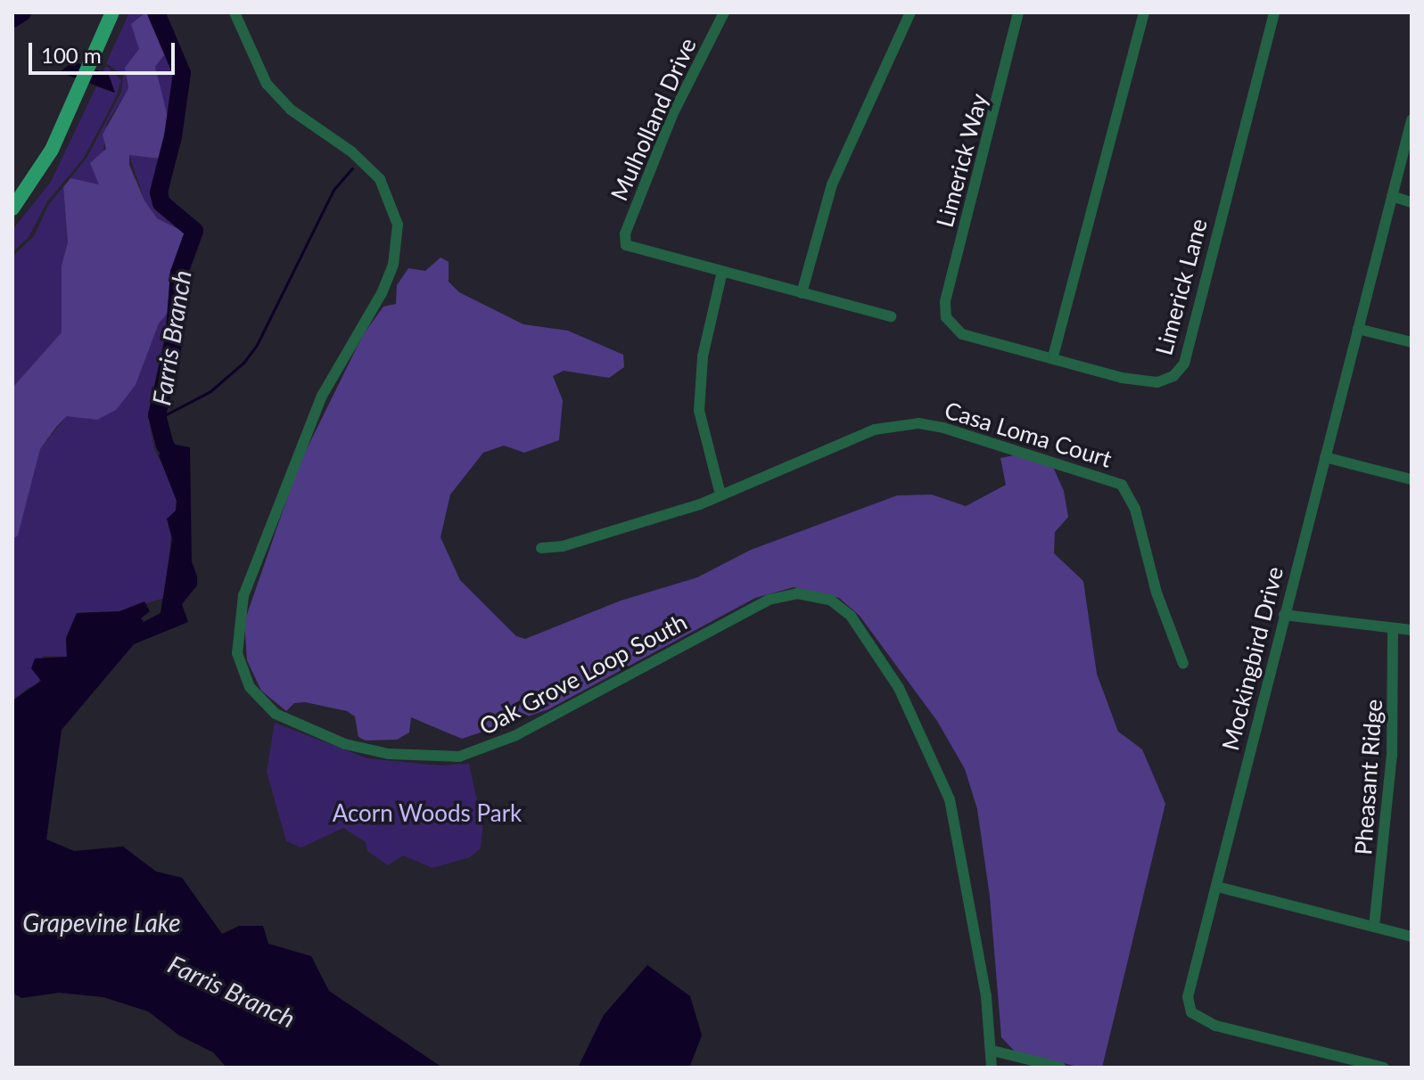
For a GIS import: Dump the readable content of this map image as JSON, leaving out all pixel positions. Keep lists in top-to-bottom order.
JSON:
{
  "streets": {
    "street": [
      "Mulholland Drive",
      "Limerick Way",
      "Limerick Lane",
      "Casa Loma Court",
      "Mockingbird Drive",
      "Oak Grove Loop South",
      "Pheasant Ridge"
    ]
  },
  "crossings": [
    ["Limerick Way", "Limerick Lane"]
  ],
  "water": ["Farris Branch", "Grapevine Lake"],
  "parks": ["Acorn Woods Park"],
  "scale_bar": "100 m"
}
